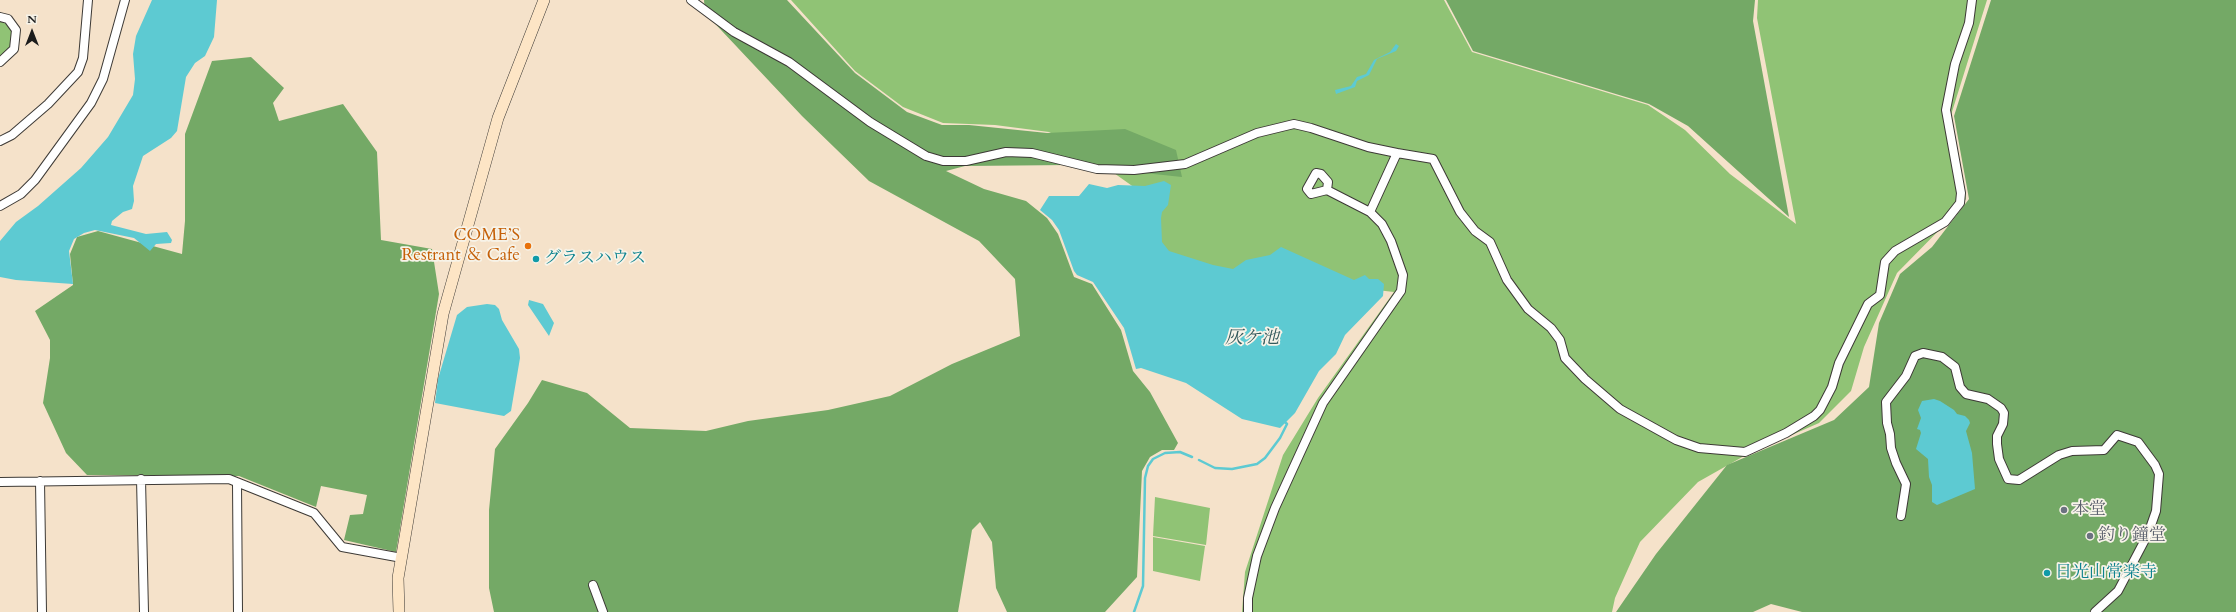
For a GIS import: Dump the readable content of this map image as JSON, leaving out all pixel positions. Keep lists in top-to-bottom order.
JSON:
{
  "water": ["灰ケ池"],
  "places": [
    "COME’S Restrant ＆ Cafe",
    "グラスハウス",
    "本堂",
    "釣り鐘堂",
    "日光山常楽寺"
  ],
  "north": "top"
}
